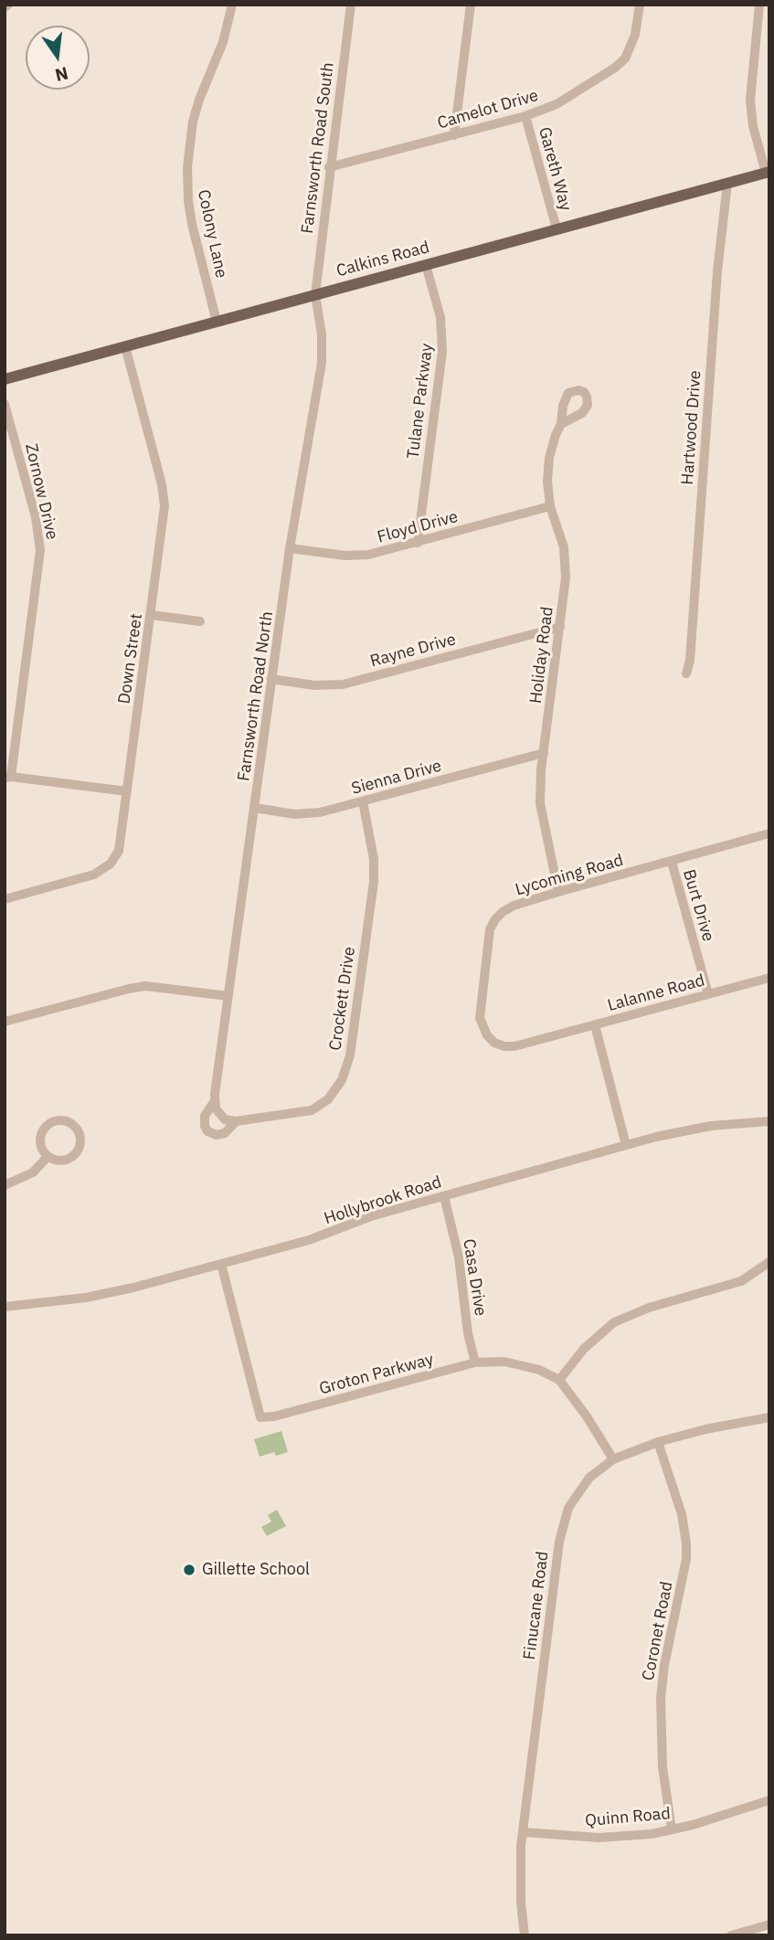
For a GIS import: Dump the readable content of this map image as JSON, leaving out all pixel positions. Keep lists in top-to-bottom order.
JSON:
{
  "streets": {
    "main road": ["Calkins Road"],
    "street": [
      "Camelot Drive",
      "Farnsworth Road South",
      "Gareth Way",
      "Colony Lane",
      "Tulane Parkway",
      "Hartwood Drive",
      "Zornow Drive",
      "Floyd Drive",
      "Rayne Drive",
      "Holiday Road",
      "Down Street",
      "Farnsworth Road North",
      "Sienna Drive",
      "Lycoming Road",
      "Burt Drive",
      "Lalanne Road",
      "Crockett Drive",
      "Hollybrook Road",
      "Casa Drive",
      "Groton Parkway",
      "Finucane Road",
      "Coronet Road",
      "Quinn Road"
    ]
  },
  "crossings": [
    ["Camelot Drive", "Farnsworth Road South"],
    ["Camelot Drive", "Gareth Way"],
    ["Farnsworth Road South", "Calkins Road"],
    ["Farnsworth Road South", "Farnsworth Road North"],
    ["Gareth Way", "Calkins Road"],
    ["Colony Lane", "Calkins Road"],
    ["Calkins Road", "Tulane Parkway"],
    ["Calkins Road", "Hartwood Drive"],
    ["Calkins Road", "Down Street"],
    ["Calkins Road", "Farnsworth Road North"],
    ["Tulane Parkway", "Floyd Drive"],
    ["Floyd Drive", "Holiday Road"],
    ["Floyd Drive", "Farnsworth Road North"],
    ["Rayne Drive", "Holiday Road"],
    ["Rayne Drive", "Farnsworth Road North"],
    ["Holiday Road", "Sienna Drive"],
    ["Holiday Road", "Lycoming Road"],
    ["Farnsworth Road North", "Sienna Drive"],
    ["Farnsworth Road North", "Crockett Drive"],
    ["Sienna Drive", "Crockett Drive"],
    ["Lycoming Road", "Burt Drive"],
    ["Lycoming Road", "Lalanne Road"],
    ["Burt Drive", "Lalanne Road"],
    ["Lalanne Road", "Hollybrook Road"],
    ["Hollybrook Road", "Casa Drive"],
    ["Hollybrook Road", "Groton Parkway"],
    ["Casa Drive", "Groton Parkway"],
    ["Groton Parkway", "Finucane Road"],
    ["Finucane Road", "Coronet Road"],
    ["Finucane Road", "Quinn Road"],
    ["Coronet Road", "Quinn Road"]
  ],
  "places": ["Gillette School"],
  "north": "bottom"
}
